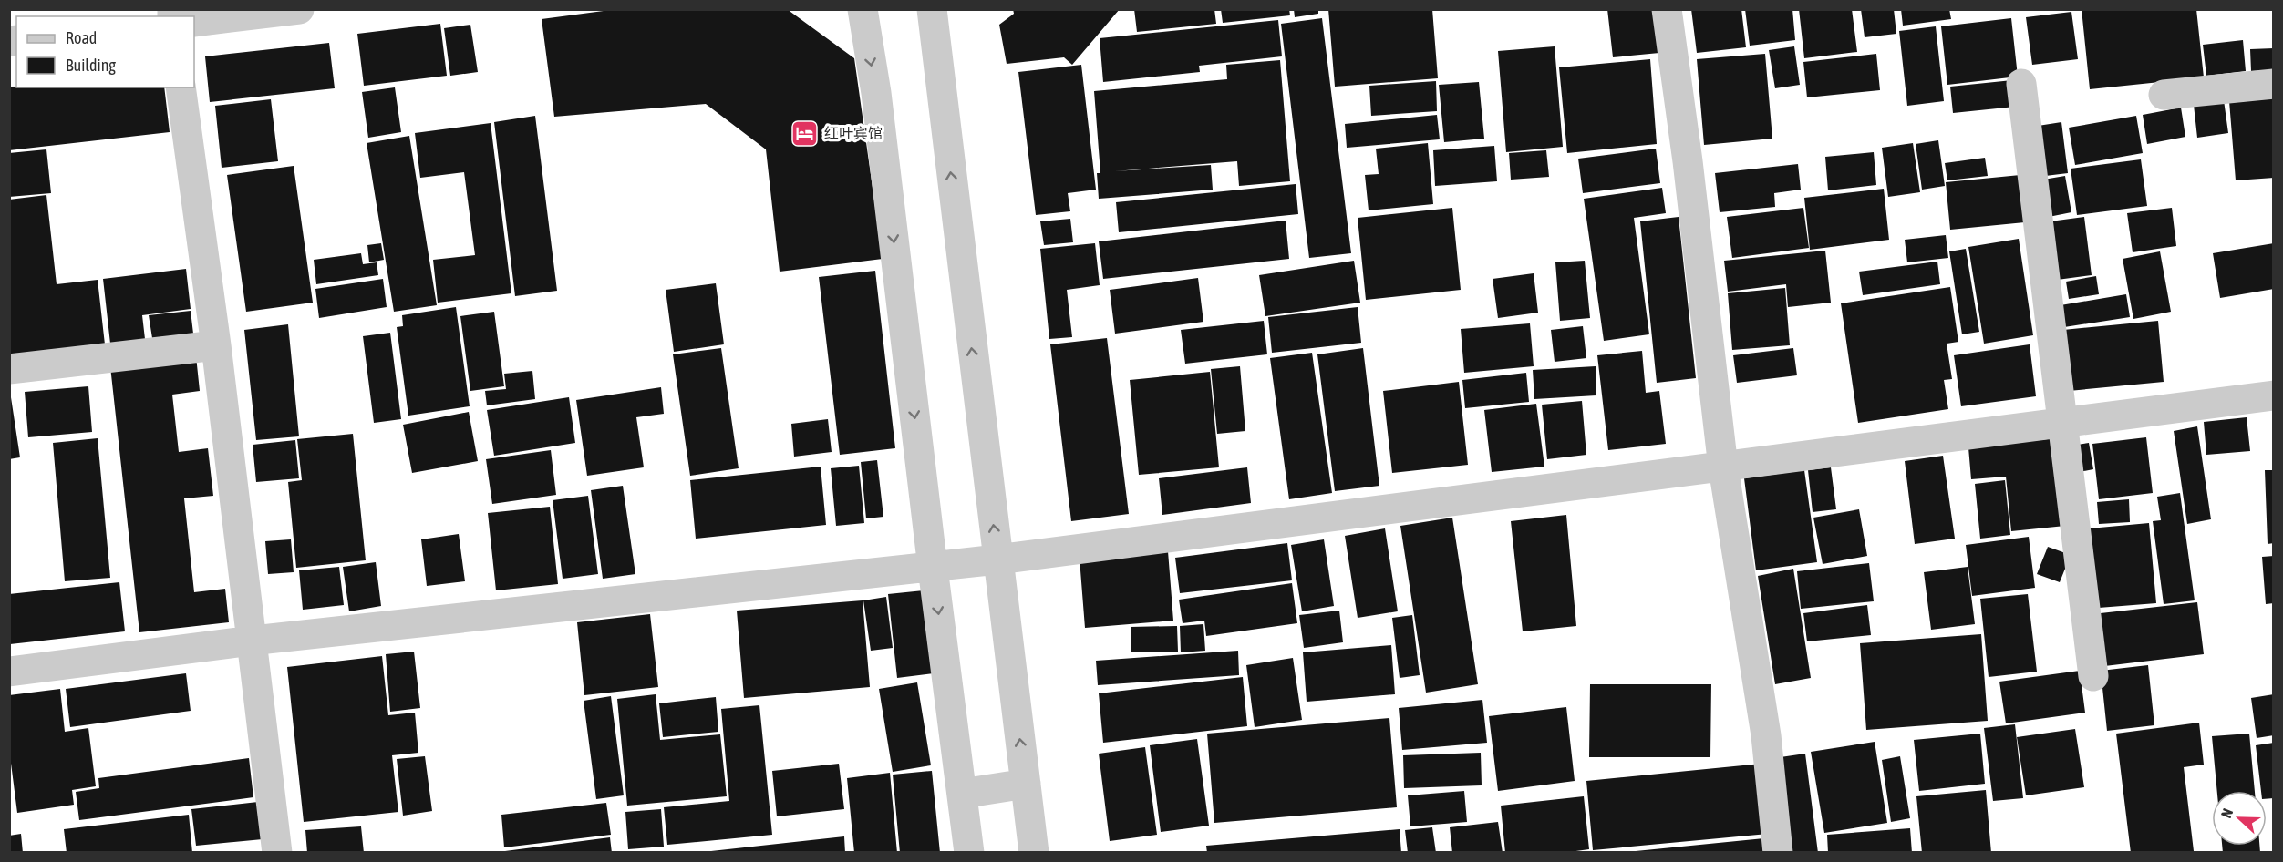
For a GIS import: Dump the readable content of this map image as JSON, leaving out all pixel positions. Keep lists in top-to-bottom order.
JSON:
{
  "places": {
    "hotel": ["红叶宾馆"]
  },
  "legend": ["Road", "Building"],
  "north": "left"
}
